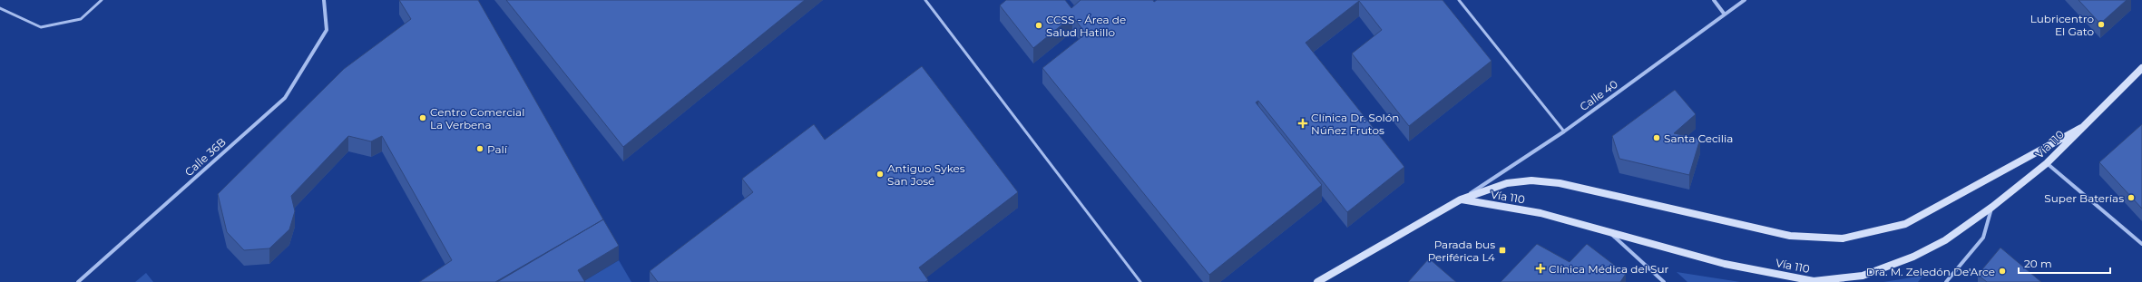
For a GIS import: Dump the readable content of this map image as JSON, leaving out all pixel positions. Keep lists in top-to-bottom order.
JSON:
{
  "streets": {
    "main road": ["Vía 110"],
    "street": ["Calle 40", "Calle 36B"]
  },
  "crossings": [
    ["Calle 40", "Vía 110"]
  ],
  "places": {
    "other": [
      "Lubricentro El Gato",
      "CCSS - Área de Salud Hatillo",
      "Centro Comercial La Verbena",
      "Santa Cecilia",
      "Palí",
      "Antiguo Sykes San José",
      "Super Baterías",
      "Dra. M. Zeledón De'Arce"
    ],
    "health": ["Clínica Dr. Solón Núñez Frutos", "Clínica Médica del Sur"],
    "transit": ["Parada bus Periférica L4"]
  },
  "scale_bar": "20 m"
}
